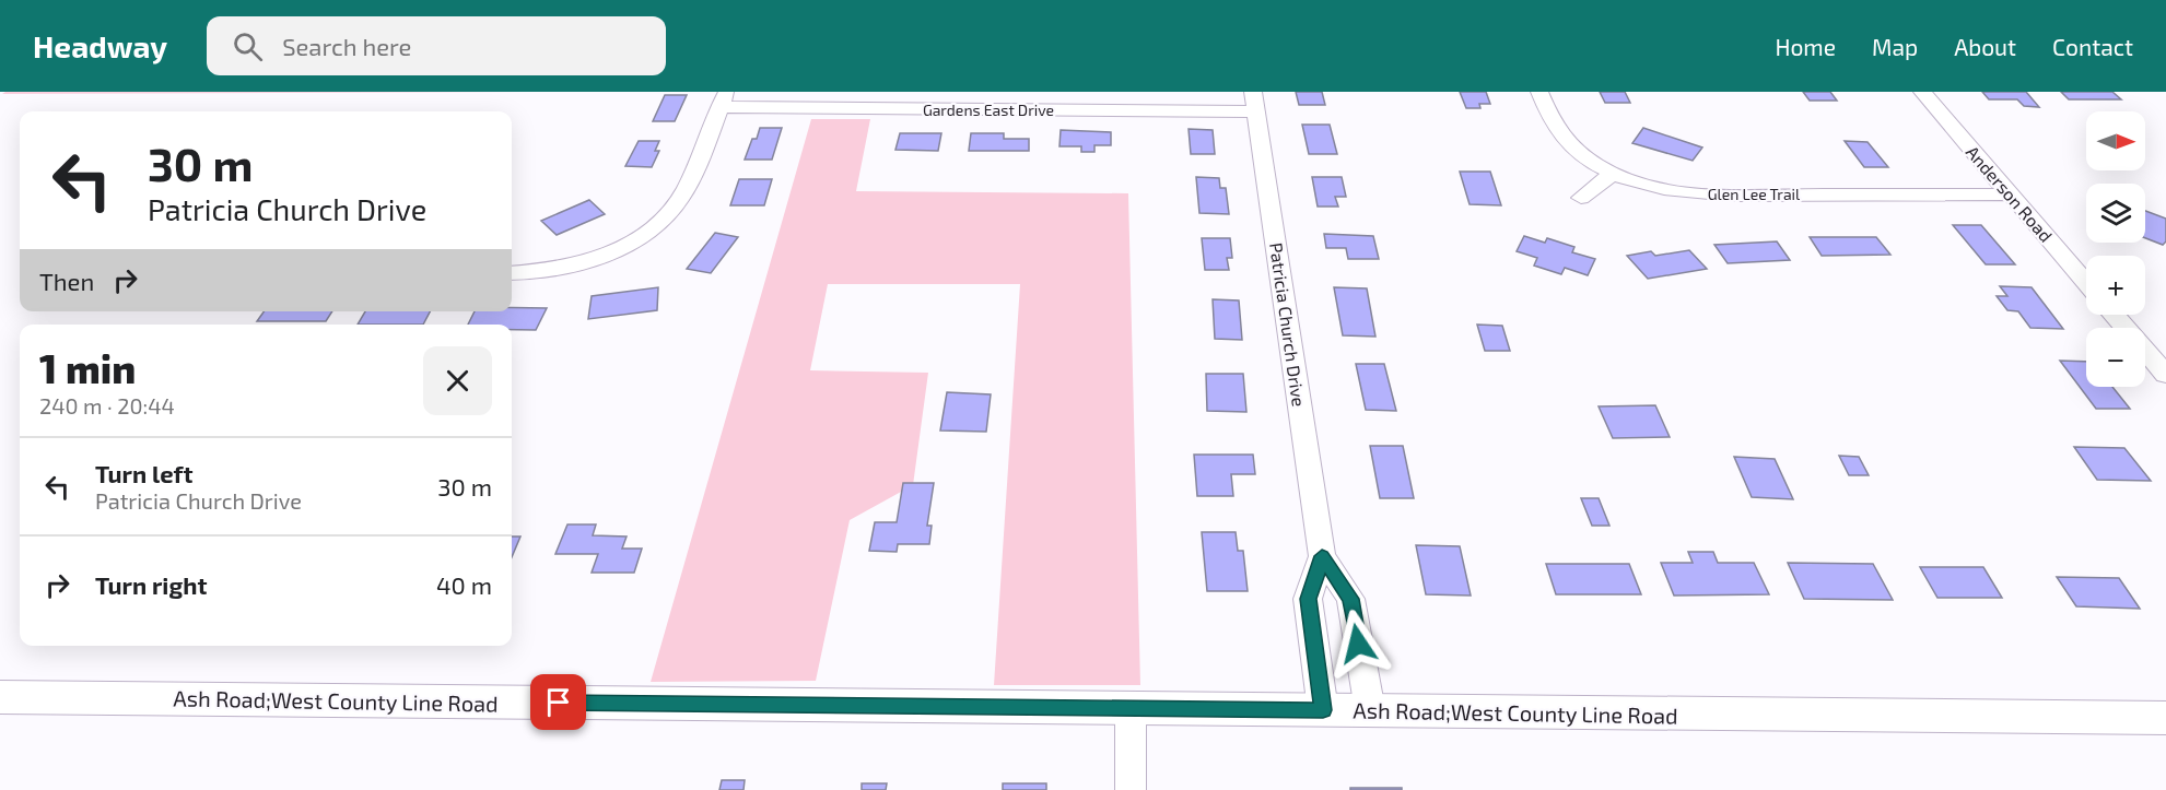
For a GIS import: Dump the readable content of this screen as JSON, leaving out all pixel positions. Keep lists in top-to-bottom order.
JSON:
{
  "streets": {
    "main road": ["Ash Road;West County Line Road"],
    "street": [
      "Gardens East Drive",
      "Glen Lee Trail",
      "Anderson Road",
      "Patricia Church Drive"
    ]
  },
  "crossings": [
    ["Gardens East Drive", "Patricia Church Drive"],
    ["Glen Lee Trail", "Anderson Road"],
    ["Patricia Church Drive", "Ash Road;West County Line Road"]
  ],
  "north": "right",
  "page": {
    "header": "Headway",
    "search": "Search here",
    "nav": [
      "Home",
      "Map",
      "About",
      "Contact"
    ],
    "map_buttons": ["+", "−"],
    "turn": ["30 m", "Patricia Church Drive"],
    "then": "Then",
    "heading": ["1 min", "240 m · 20:44"],
    "list": [
      {
        "name": "Turn left",
        "note": "Patricia Church Drive",
        "value": "30 m"
      },
      {
        "name": "Turn right",
        "value": "40 m"
      }
    ]
  }
}
